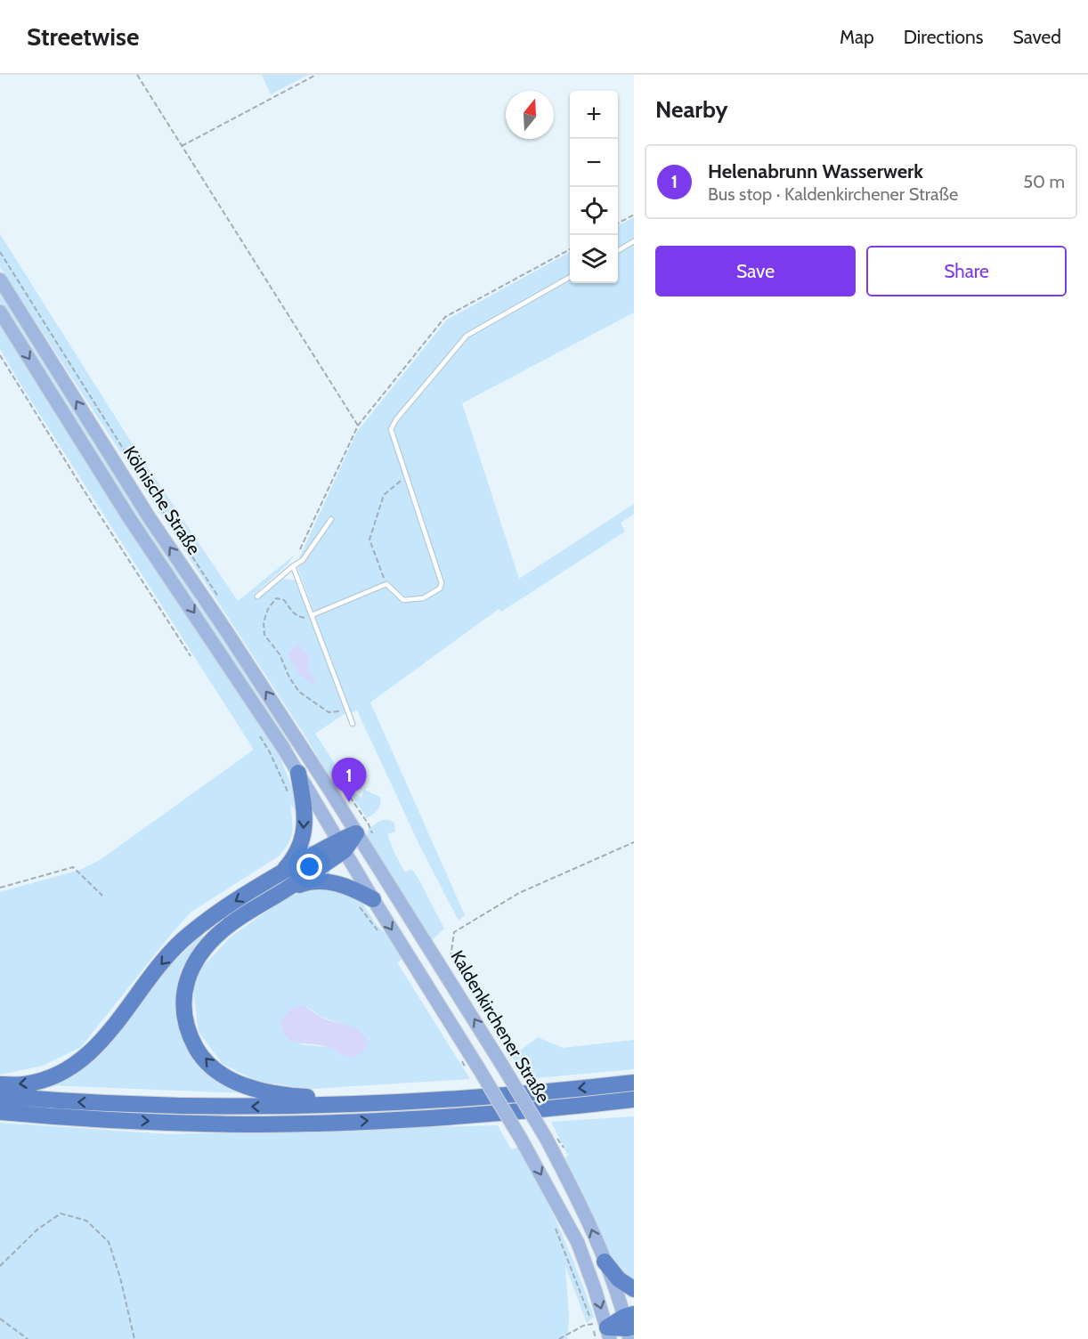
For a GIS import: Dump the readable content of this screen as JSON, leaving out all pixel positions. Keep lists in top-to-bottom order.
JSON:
{
  "streets": {
    "main road": ["Kölnische Straße", "Kaldenkirchener Straße"]
  },
  "crossings": [
    ["Kölnische Straße", "Kaldenkirchener Straße"]
  ],
  "north": "top",
  "page": {
    "header": "Streetwise",
    "nav": ["Map", "Directions", "Saved"],
    "heading": "Nearby",
    "map_buttons": ["+", "−"],
    "list": [
      {
        "mark": "1",
        "name": "Helenabrunn Wasserwerk",
        "note": "Bus stop · Kaldenkirchener Straße",
        "value": "50 m"
      }
    ],
    "buttons": ["Save", "Share"],
    "pins": "1"
  }
}
